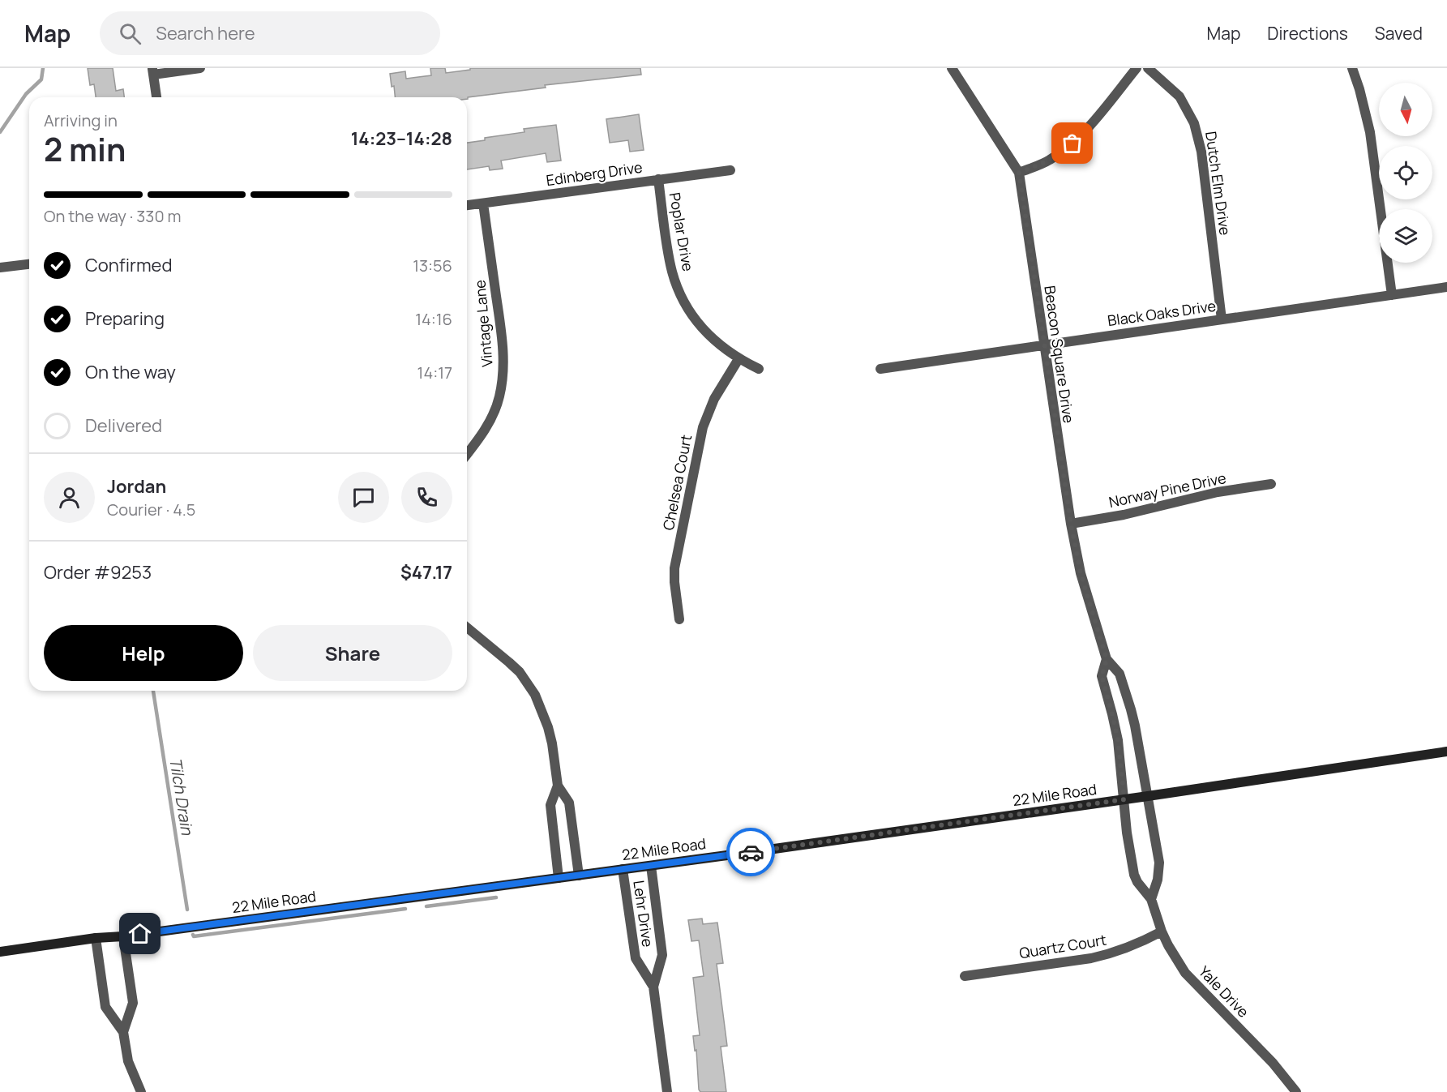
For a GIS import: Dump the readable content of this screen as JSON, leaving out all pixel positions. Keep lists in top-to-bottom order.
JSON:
{
  "streets": {
    "street": [
      "Edinberg Drive",
      "Dutch Elm Drive",
      "Poplar Drive",
      "Black Oaks Drive",
      "Vintage Lane",
      "Beacon Square Drive",
      "Chelsea Court",
      "Norway Pine Drive",
      "22 Mile Road",
      "Lehr Drive",
      "Quartz Court",
      "Yale Drive"
    ]
  },
  "crossings": [
    ["Edinberg Drive", "Poplar Drive"],
    ["Edinberg Drive", "Vintage Lane"],
    ["Dutch Elm Drive", "Black Oaks Drive"],
    ["Poplar Drive", "Chelsea Court"],
    ["Black Oaks Drive", "Beacon Square Drive"],
    ["Beacon Square Drive", "Norway Pine Drive"],
    ["Beacon Square Drive", "22 Mile Road"],
    ["Beacon Square Drive", "Yale Drive"],
    ["22 Mile Road", "Lehr Drive"],
    ["22 Mile Road", "Yale Drive"],
    ["Quartz Court", "Yale Drive"]
  ],
  "water": ["Tilch Drain"],
  "north": "bottom",
  "page": {
    "header": "Map",
    "search": "Search here",
    "nav": ["Map", "Directions", "Saved"],
    "heading": ["2 min", "Arriving in", "14:23–14:28"],
    "panel": [
      "Jordan",
      "Courier · 4.5",
      "Order #9253",
      "$47.17"
    ],
    "bar": "On the way · 330 m",
    "list": [
      ["Confirmed", "13:56"],
      ["Preparing", "14:16"],
      ["On the way", "14:17"],
      "Delivered"
    ],
    "buttons": ["Help", "Share"]
  }
}
